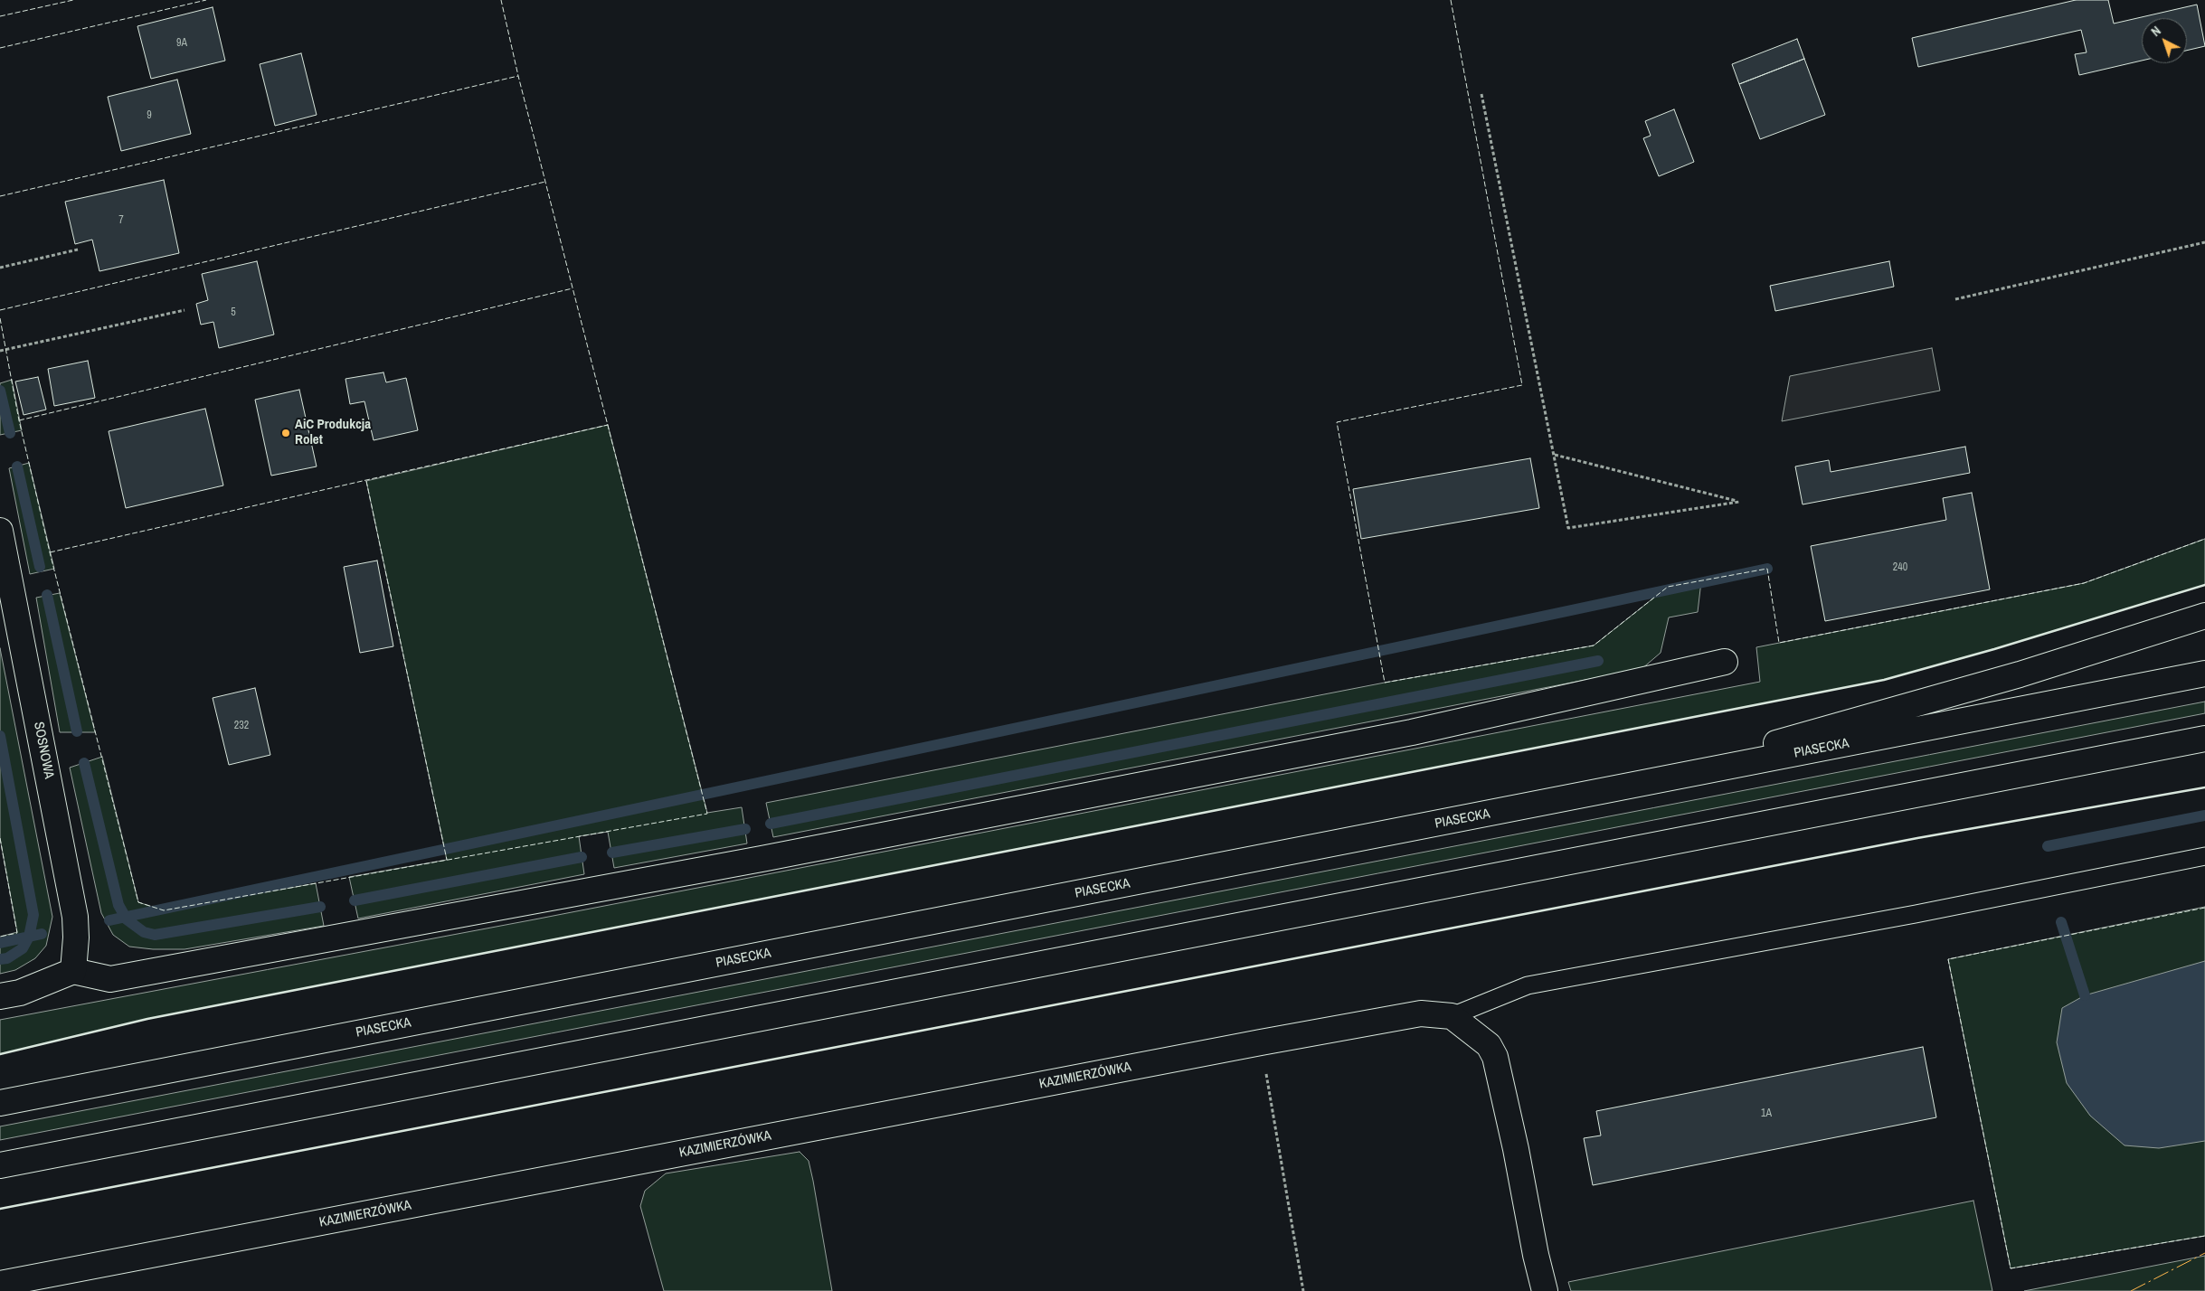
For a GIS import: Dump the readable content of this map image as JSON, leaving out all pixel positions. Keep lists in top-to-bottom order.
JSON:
{
  "streets": {
    "main road": ["PIASECKA", "SOSNOWA", "KAZIMIERZÓWKA"]
  },
  "places": ["AiC Produkcja Rolet"],
  "house_numbers": [
    "9A",
    "9",
    "7",
    "5",
    "240",
    "232",
    "1A"
  ],
  "north": "top left"
}
